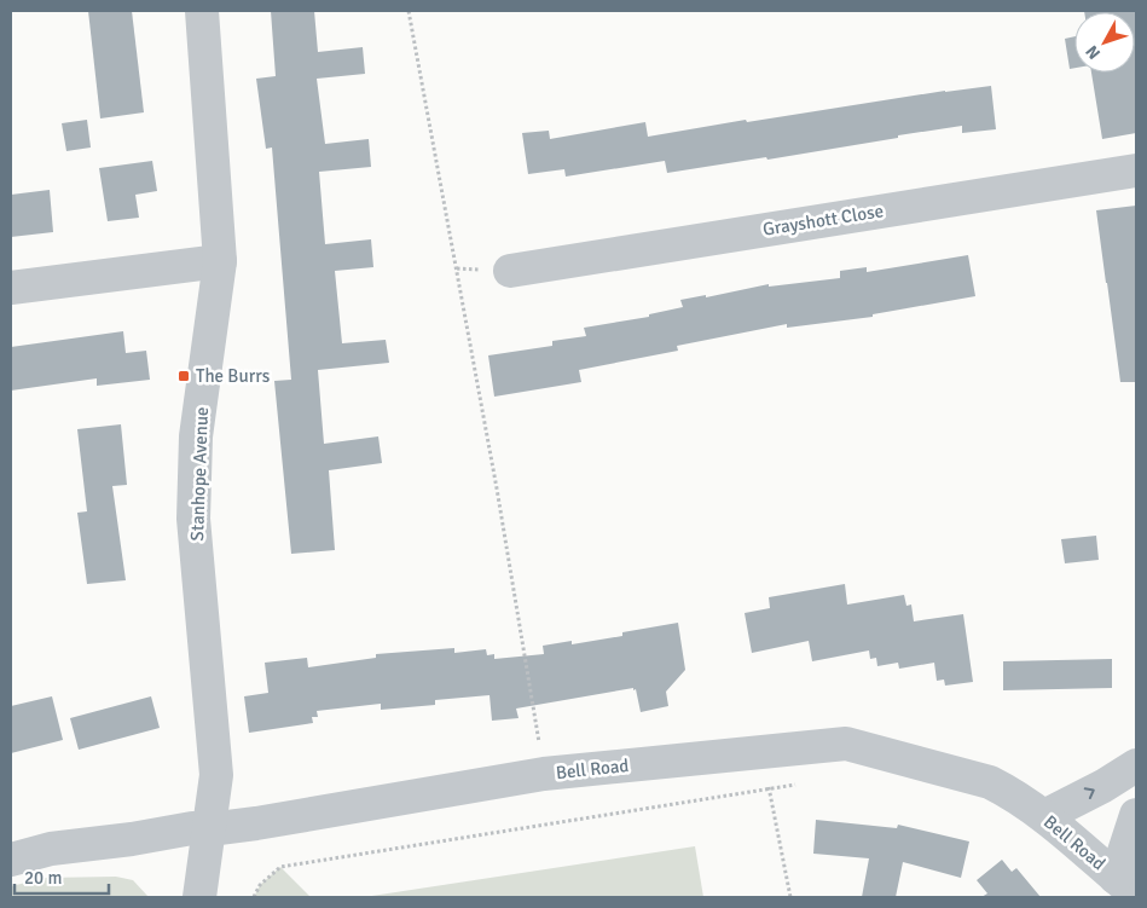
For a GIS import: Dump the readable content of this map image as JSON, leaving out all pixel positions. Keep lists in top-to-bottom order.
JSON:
{
  "streets": {
    "street": ["Grayshott Close", "Stanhope Avenue", "Bell Road"]
  },
  "crossings": [
    ["Stanhope Avenue", "Bell Road"]
  ],
  "places": {
    "transit": ["The Burrs"]
  },
  "scale_bar": "20 m",
  "north": "bottom left"
}
